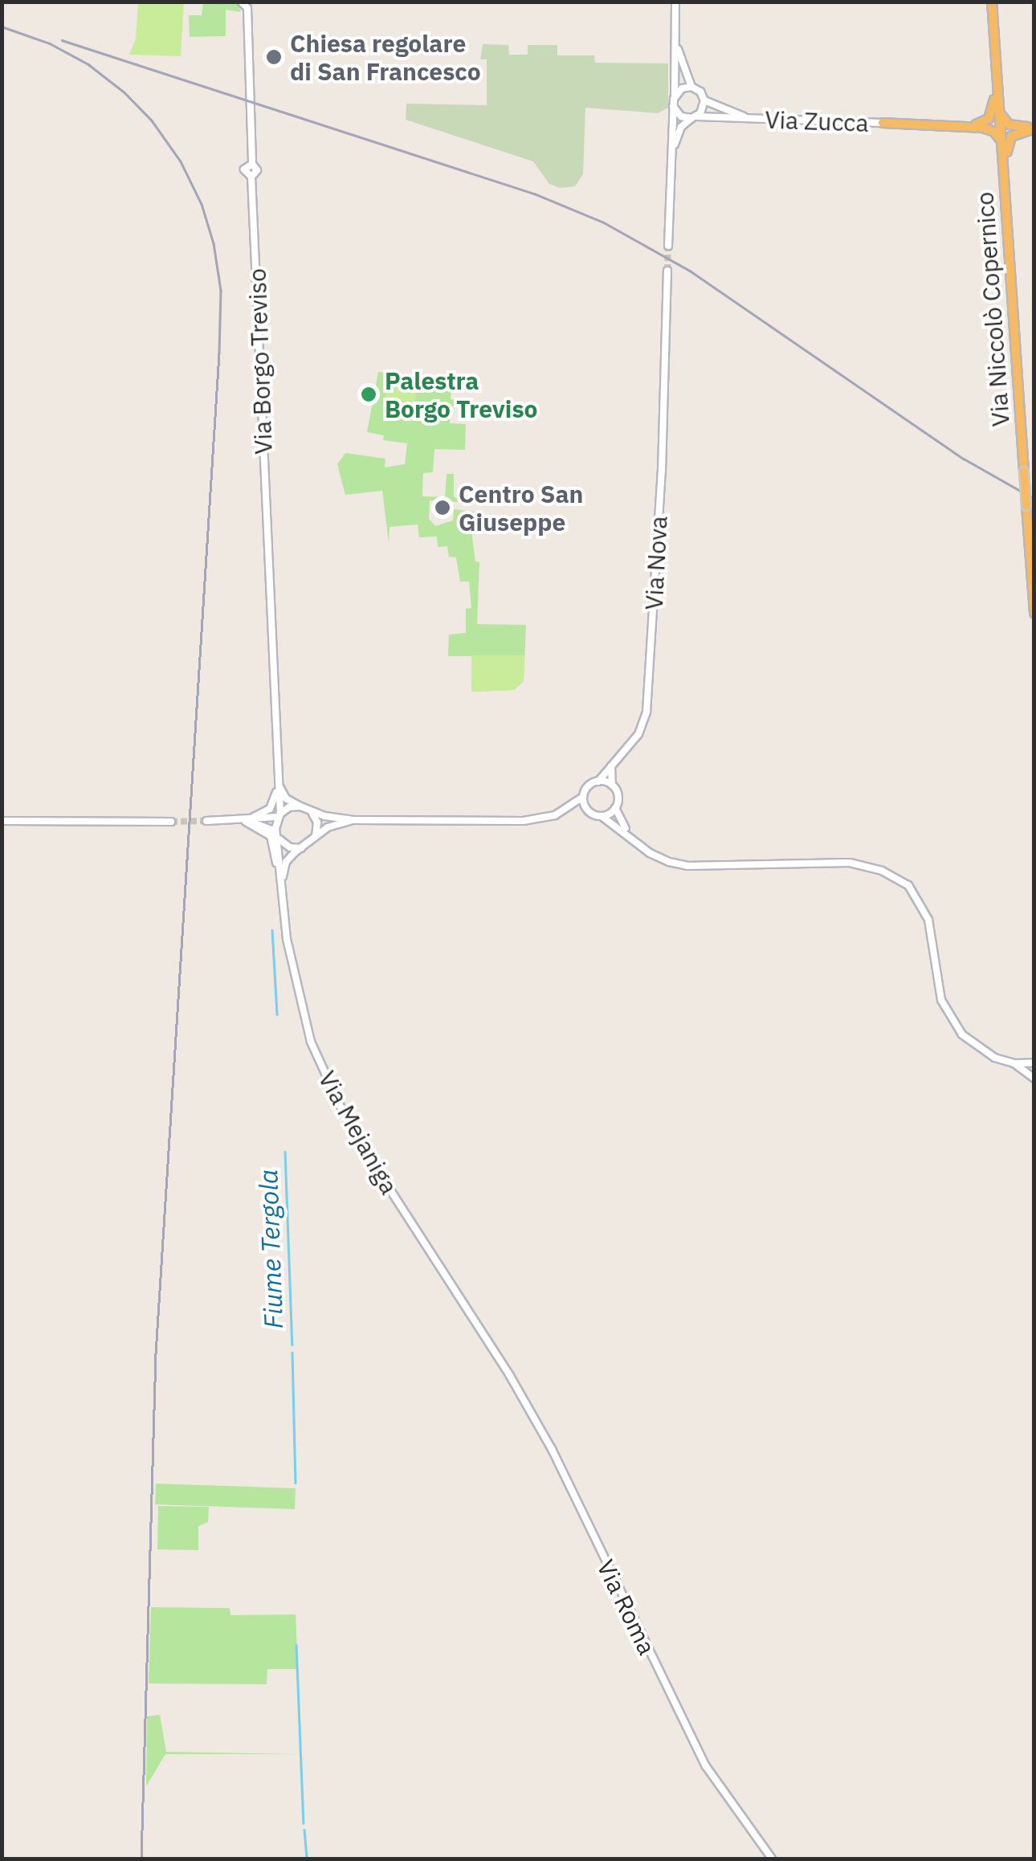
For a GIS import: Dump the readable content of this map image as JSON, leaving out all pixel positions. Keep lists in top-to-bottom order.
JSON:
{
  "streets": {
    "highway": ["Via Niccolò Copernico"],
    "main road": [
      "Via Zucca",
      "Via Borgo Treviso",
      "Via Nova",
      "Via Mejaniga",
      "Via Roma"
    ]
  },
  "crossings": [
    ["Via Borgo Treviso", "Via Mejaniga"],
    ["Via Nova", "Via Mejaniga"],
    ["Via Mejaniga", "Via Roma"]
  ],
  "water": ["Fiume Tergola"],
  "places": ["Chiesa regolare di San Francesco", "Palestra Borgo Treviso", "Centro San Giuseppe"]
}
